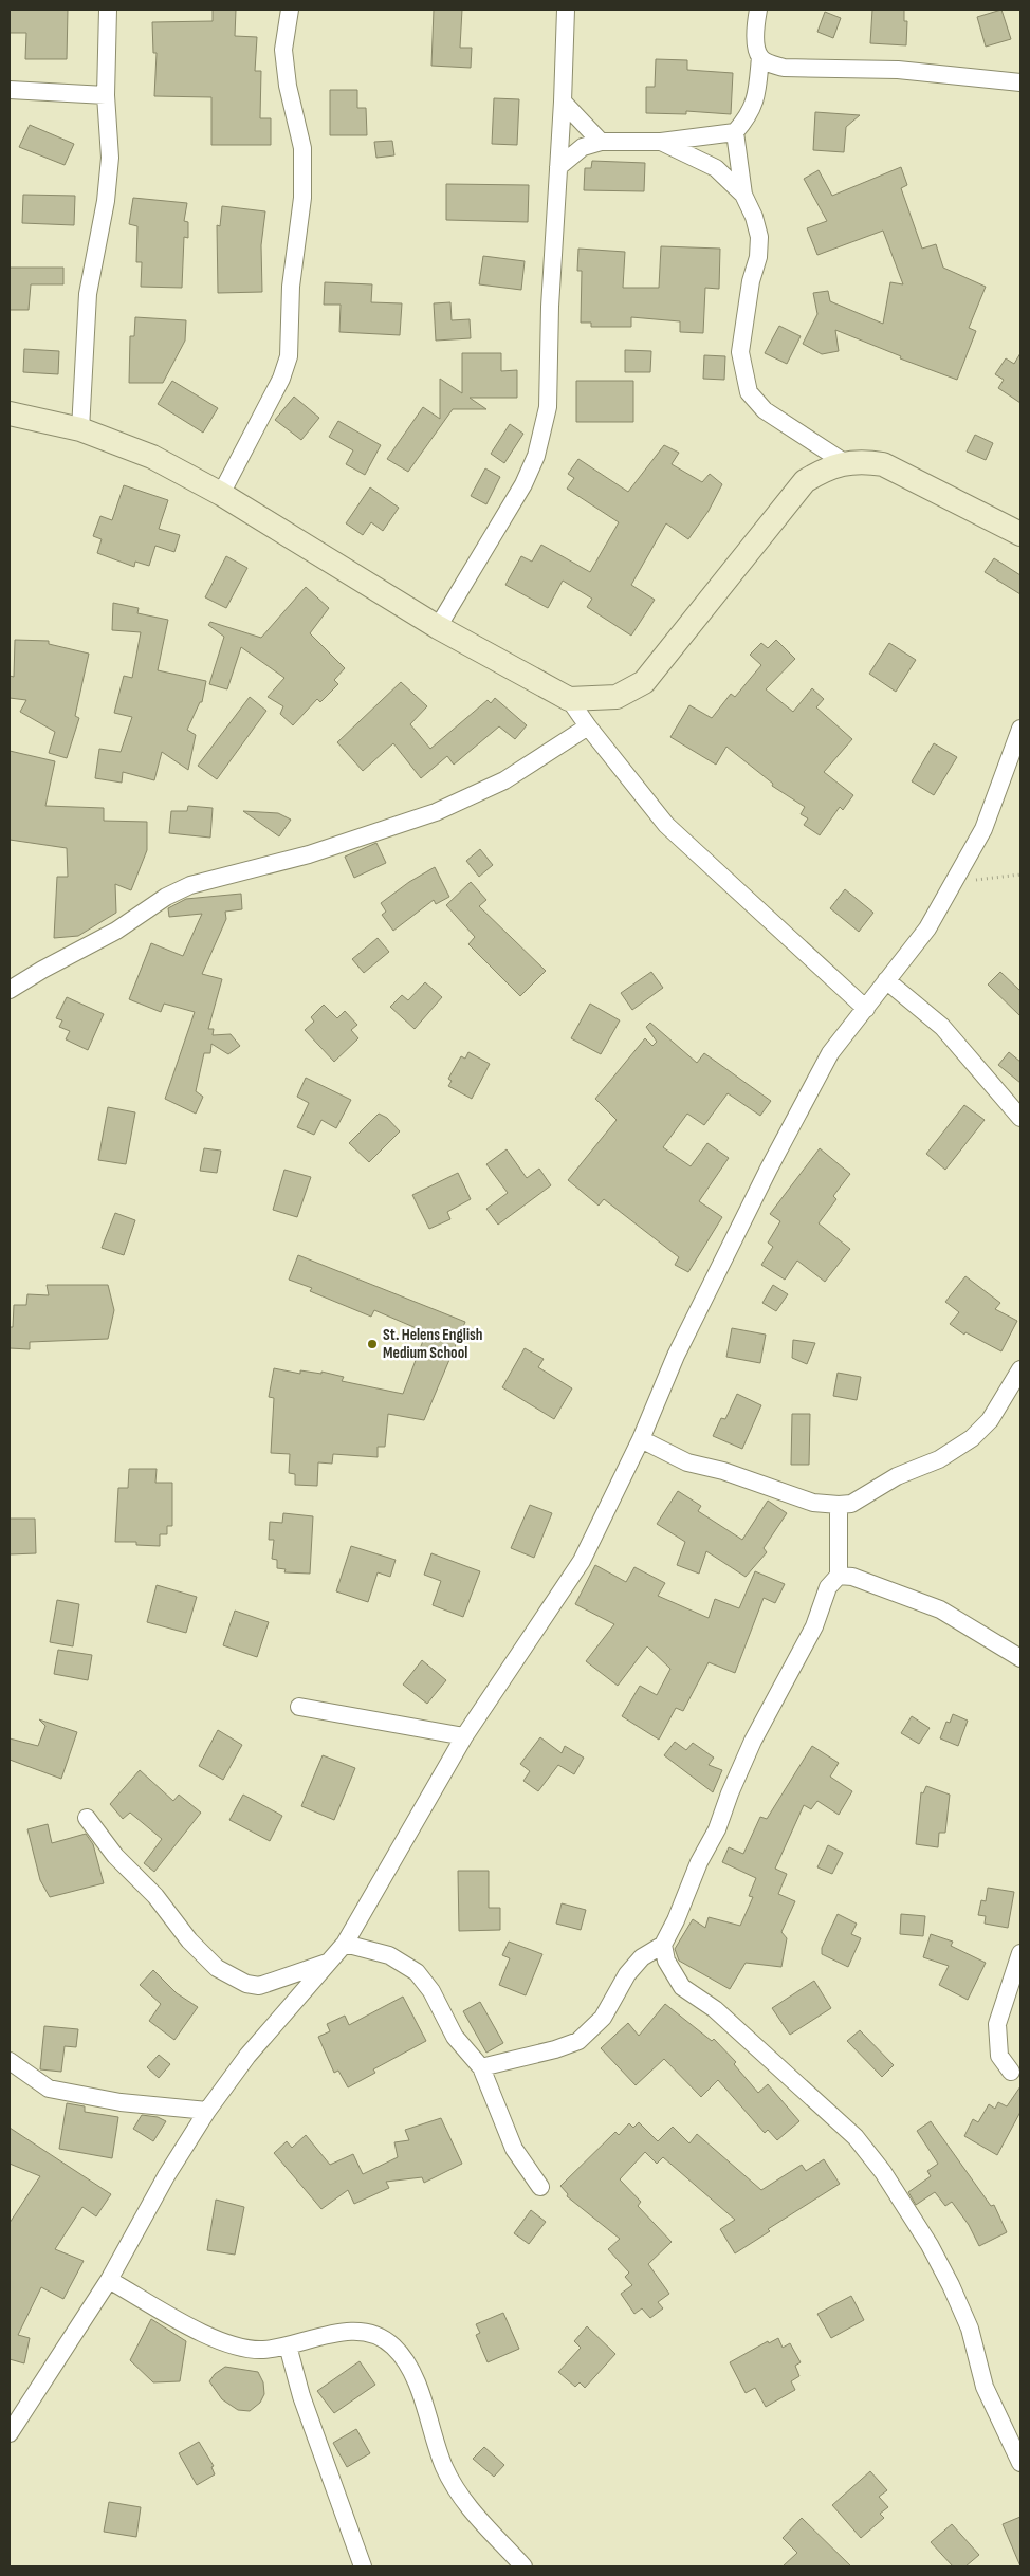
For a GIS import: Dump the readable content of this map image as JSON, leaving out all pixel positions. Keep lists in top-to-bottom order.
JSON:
{
  "places": ["St. Helens English Medium School"]
}
